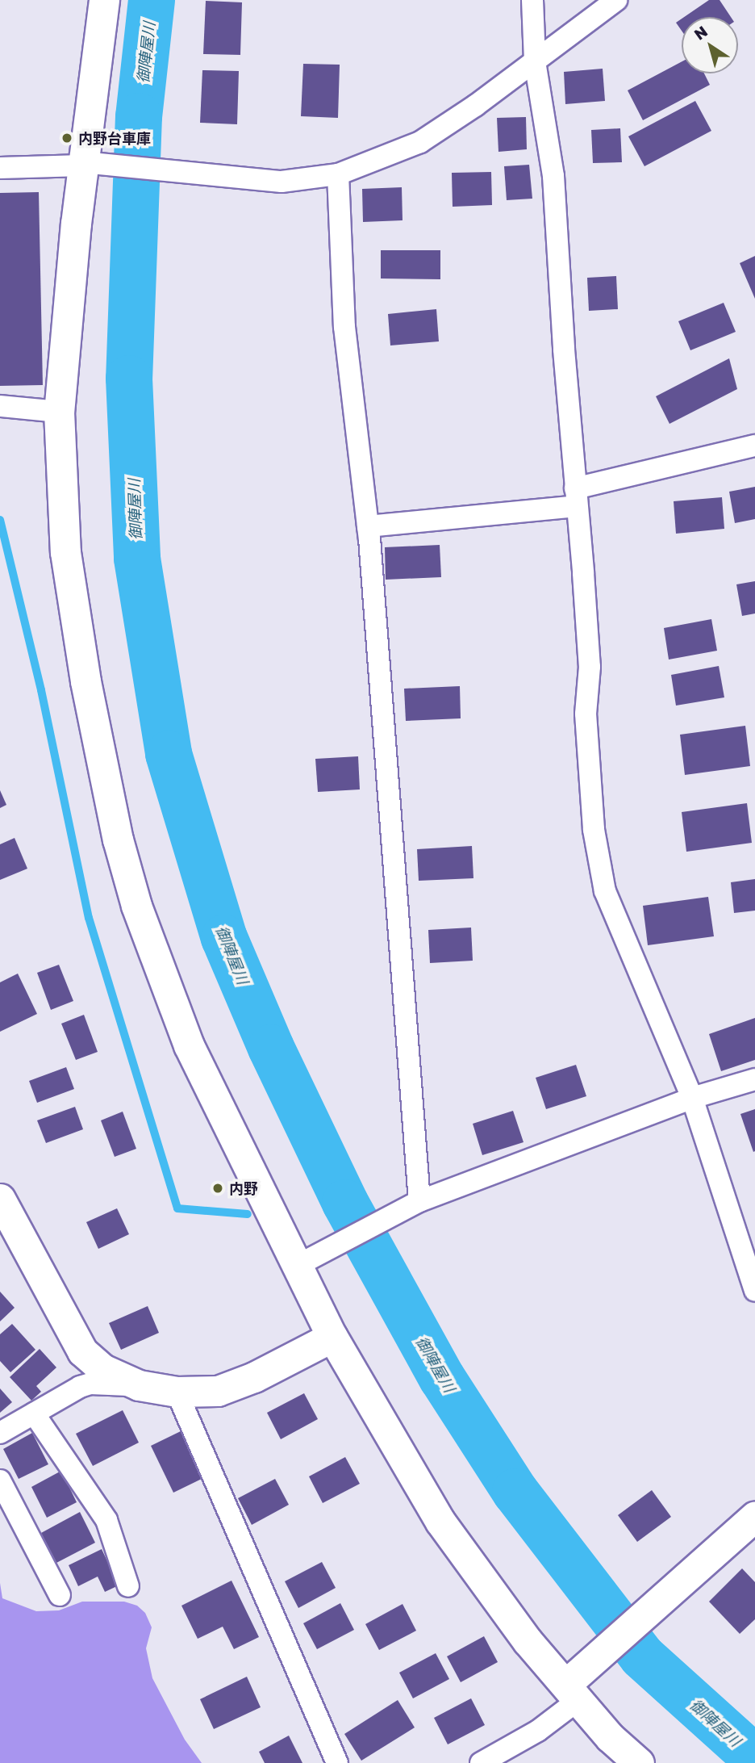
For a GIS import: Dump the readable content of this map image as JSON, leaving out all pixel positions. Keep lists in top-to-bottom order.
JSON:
{
  "water": ["御陣屋川"],
  "places": ["内野台車庫", "内野"],
  "north": "top left"
}
